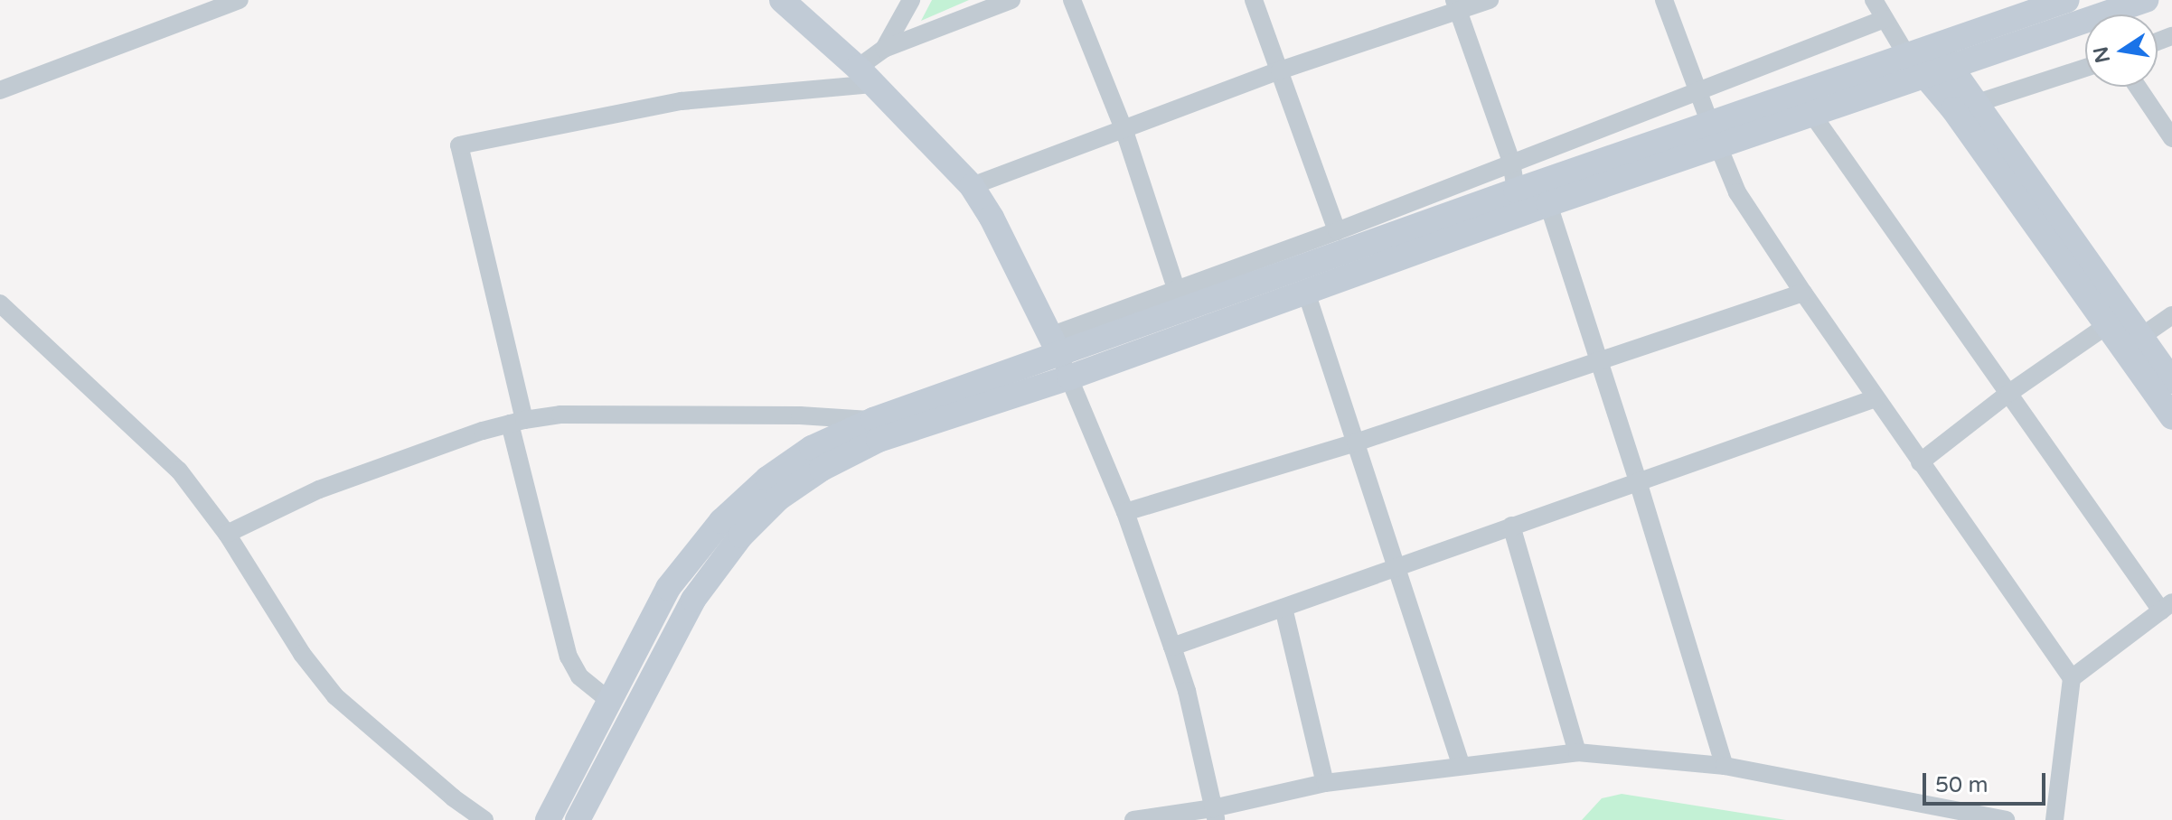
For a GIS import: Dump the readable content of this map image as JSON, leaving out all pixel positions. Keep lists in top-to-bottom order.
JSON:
{
  "scale_bar": "50 m",
  "north": "left"
}
